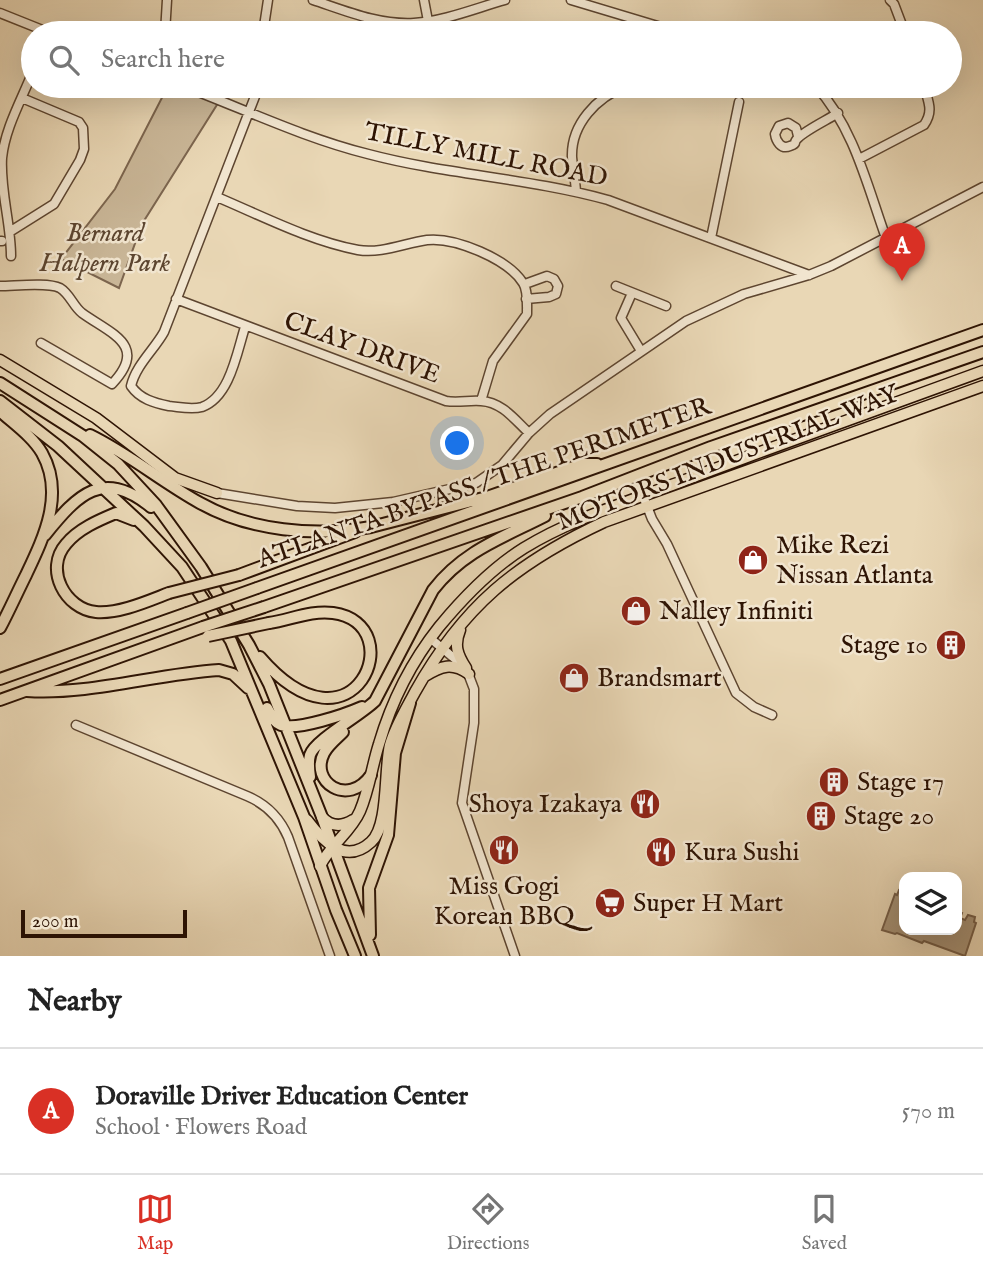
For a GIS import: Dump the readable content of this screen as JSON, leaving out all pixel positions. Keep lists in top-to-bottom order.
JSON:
{
  "streets": {
    "highway": ["ATLANTA BYPASS / THE PERIMETER"],
    "main road": ["MOTORS INDUSTRIAL WAY"],
    "street": ["TILLY MILL ROAD", "CLAY DRIVE"]
  },
  "parks": ["Bernard Halpern Park"],
  "places": {
    "shop": ["Mike Rezi Nissan Atlanta", "Nalley Infiniti", "Brandsmart"],
    "building": ["Stage 10", "Stage 17", "Stage 20"],
    "restaurant": ["Shoya Izakaya", "Miss Gogi Korean BBQ", "Kura Sushi"],
    "supermarket": ["Super H Mart"]
  },
  "scale_bar": "200 m",
  "page": {
    "search": "Search here",
    "pins": "A",
    "scale": "200 m",
    "heading": "Nearby",
    "list": [
      {
        "mark": "A",
        "name": "Doraville Driver Education Center",
        "note": "School · Flowers Road",
        "value": "570 m"
      }
    ],
    "nav": ["Map", "Directions", "Saved"]
  }
}
